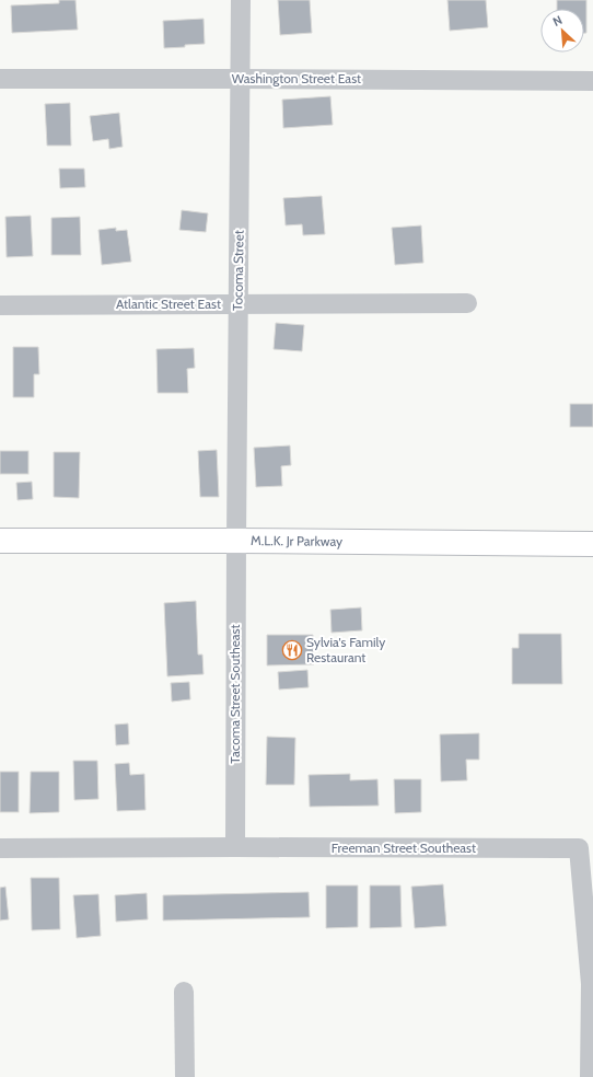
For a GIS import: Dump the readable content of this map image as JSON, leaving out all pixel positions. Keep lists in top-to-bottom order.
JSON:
{
  "streets": {
    "main road": ["M.L.K. Jr Parkway"],
    "street": [
      "Washington Street East",
      "Tocoma Street",
      "Atlantic Street East",
      "Tacoma Street Southeast",
      "Freeman Street Southeast"
    ]
  },
  "crossings": [
    ["Washington Street East", "Tocoma Street"],
    ["Tocoma Street", "Atlantic Street East"],
    ["Tocoma Street", "M.L.K. Jr Parkway"],
    ["Tocoma Street", "Tacoma Street Southeast"],
    ["M.L.K. Jr Parkway", "Tacoma Street Southeast"],
    ["Tacoma Street Southeast", "Freeman Street Southeast"]
  ],
  "places": {
    "restaurant": ["Sylvia's Family Restaurant"]
  },
  "north": "top left"
}
